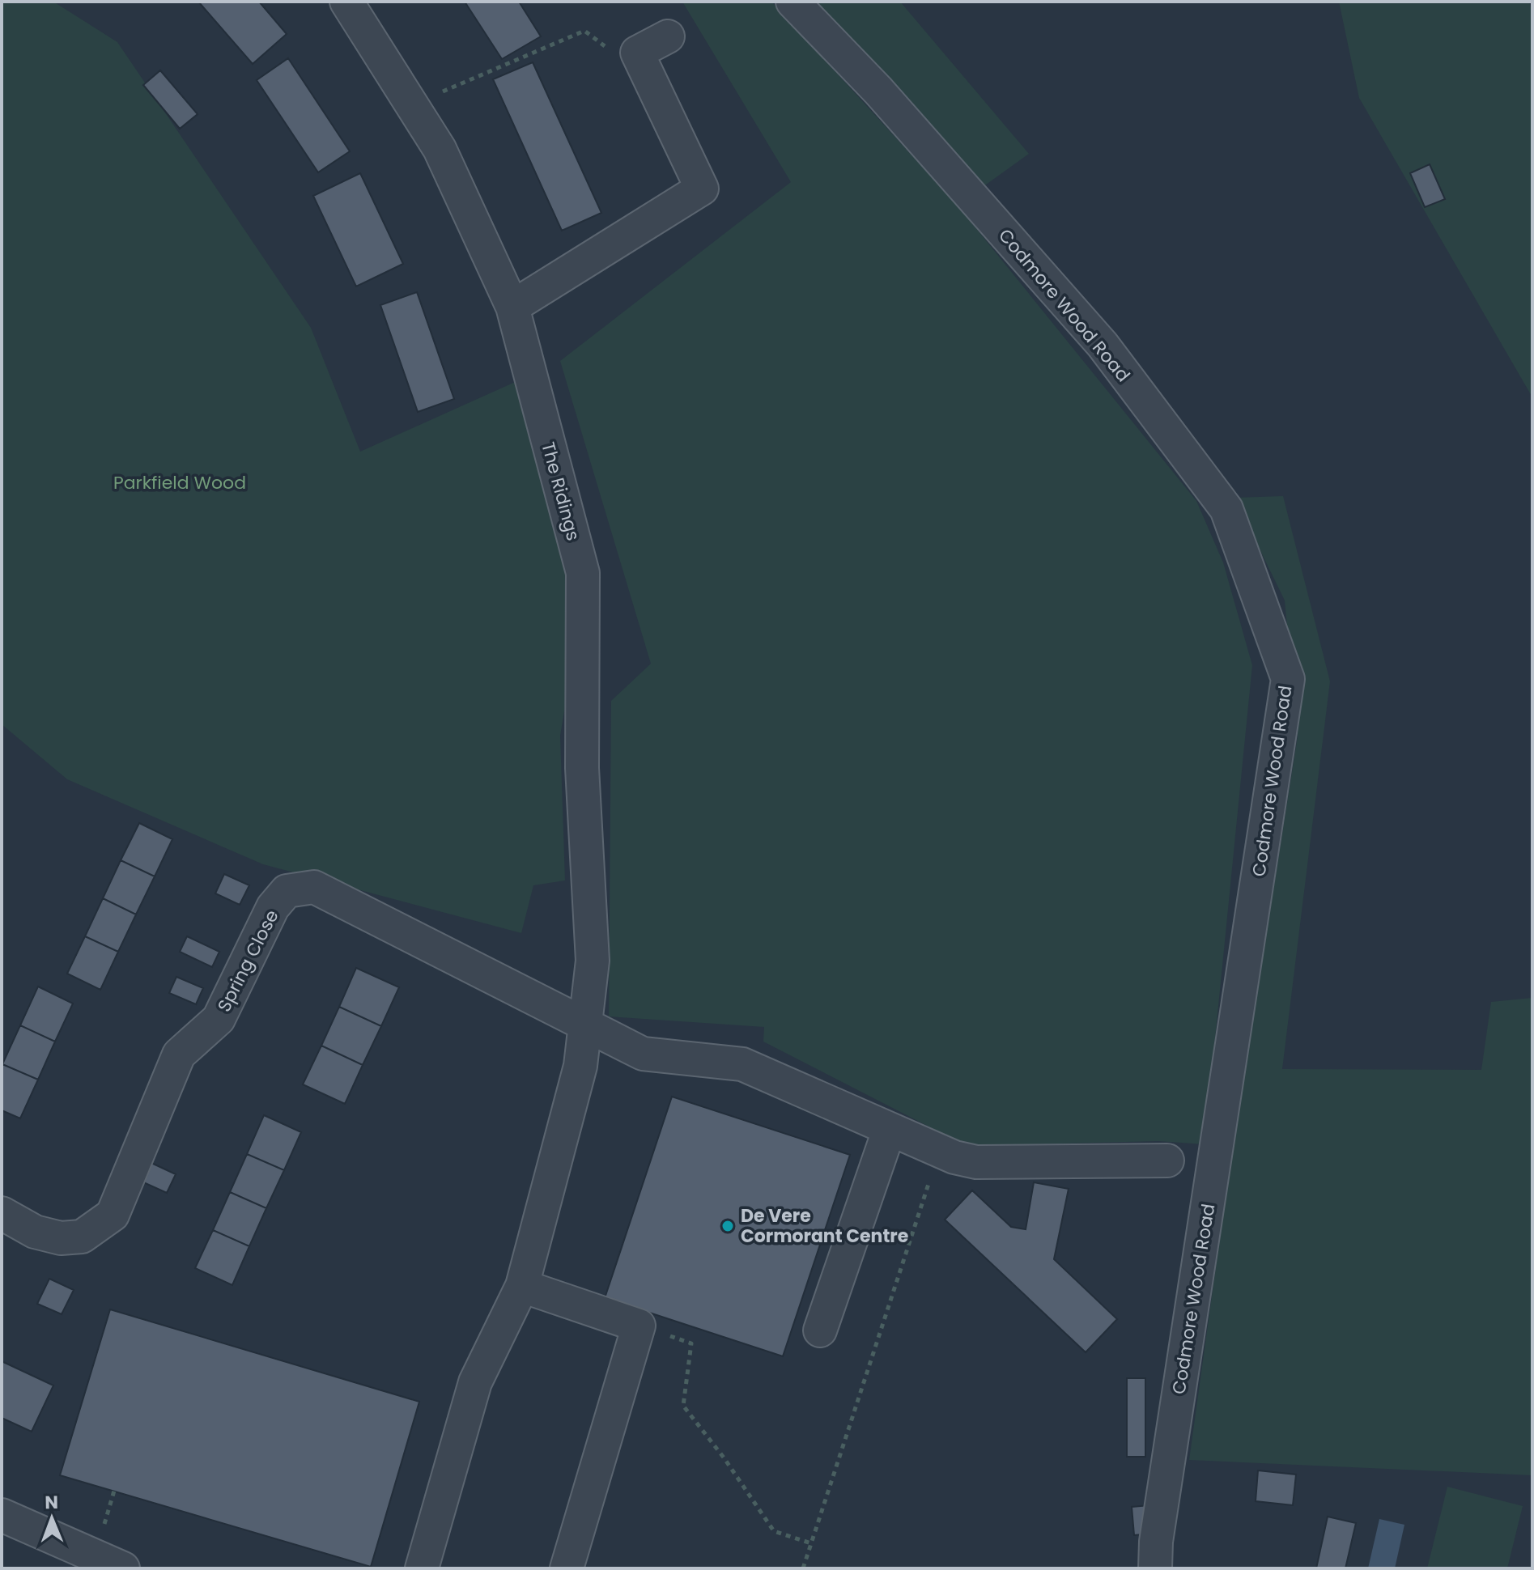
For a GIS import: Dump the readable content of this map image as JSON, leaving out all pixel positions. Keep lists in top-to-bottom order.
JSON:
{
  "streets": {
    "street": ["Codmore Wood Road", "The Ridings", "Spring Close"]
  },
  "crossings": [
    ["The Ridings", "Spring Close"]
  ],
  "parks": ["Parkfield Wood"],
  "places": ["De Vere Cormorant Centre"],
  "north": "top"
}
